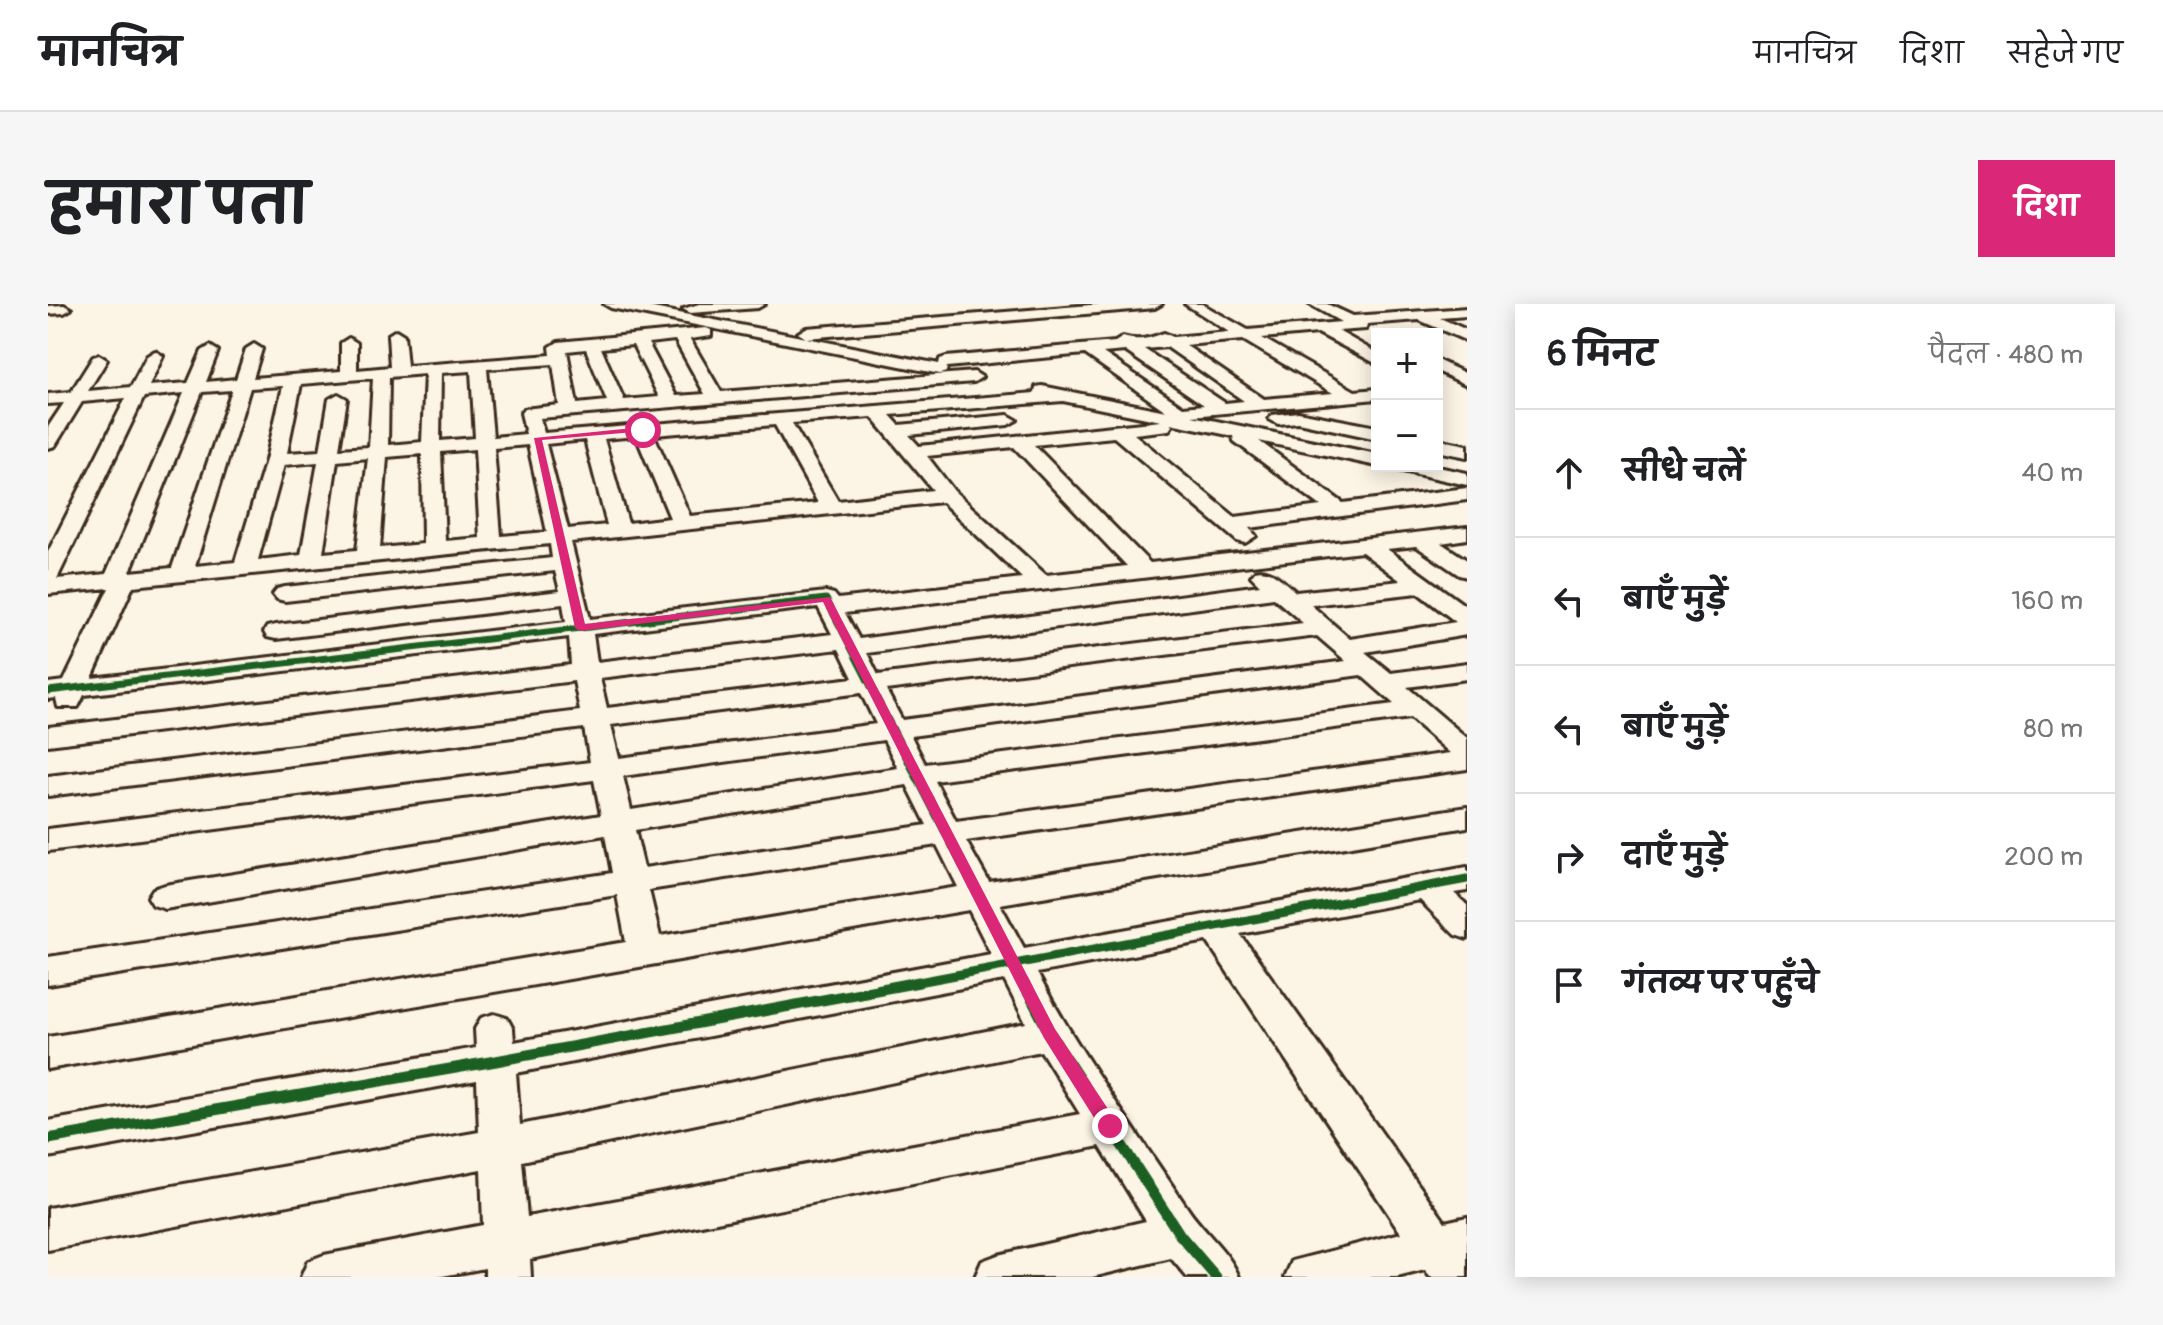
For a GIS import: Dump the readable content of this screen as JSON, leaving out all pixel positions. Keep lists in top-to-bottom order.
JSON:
{
  "page": {
    "header": "मानचित्र",
    "nav": ["मानचित्र", "दिशा", "सहेजे गए"],
    "title": "हमारा पता",
    "buttons": "दिशा",
    "heading": ["6 मिनट", "पैदल · 480 m"],
    "map_buttons": ["+", "−"],
    "list": [
      ["सीधे चलें", "40 m"],
      ["बाएँ मुड़ें", "160 m"],
      ["बाएँ मुड़ें", "80 m"],
      ["दाएँ मुड़ें", "200 m"],
      "गंतव्य पर पहुँचे"
    ]
  }
}
